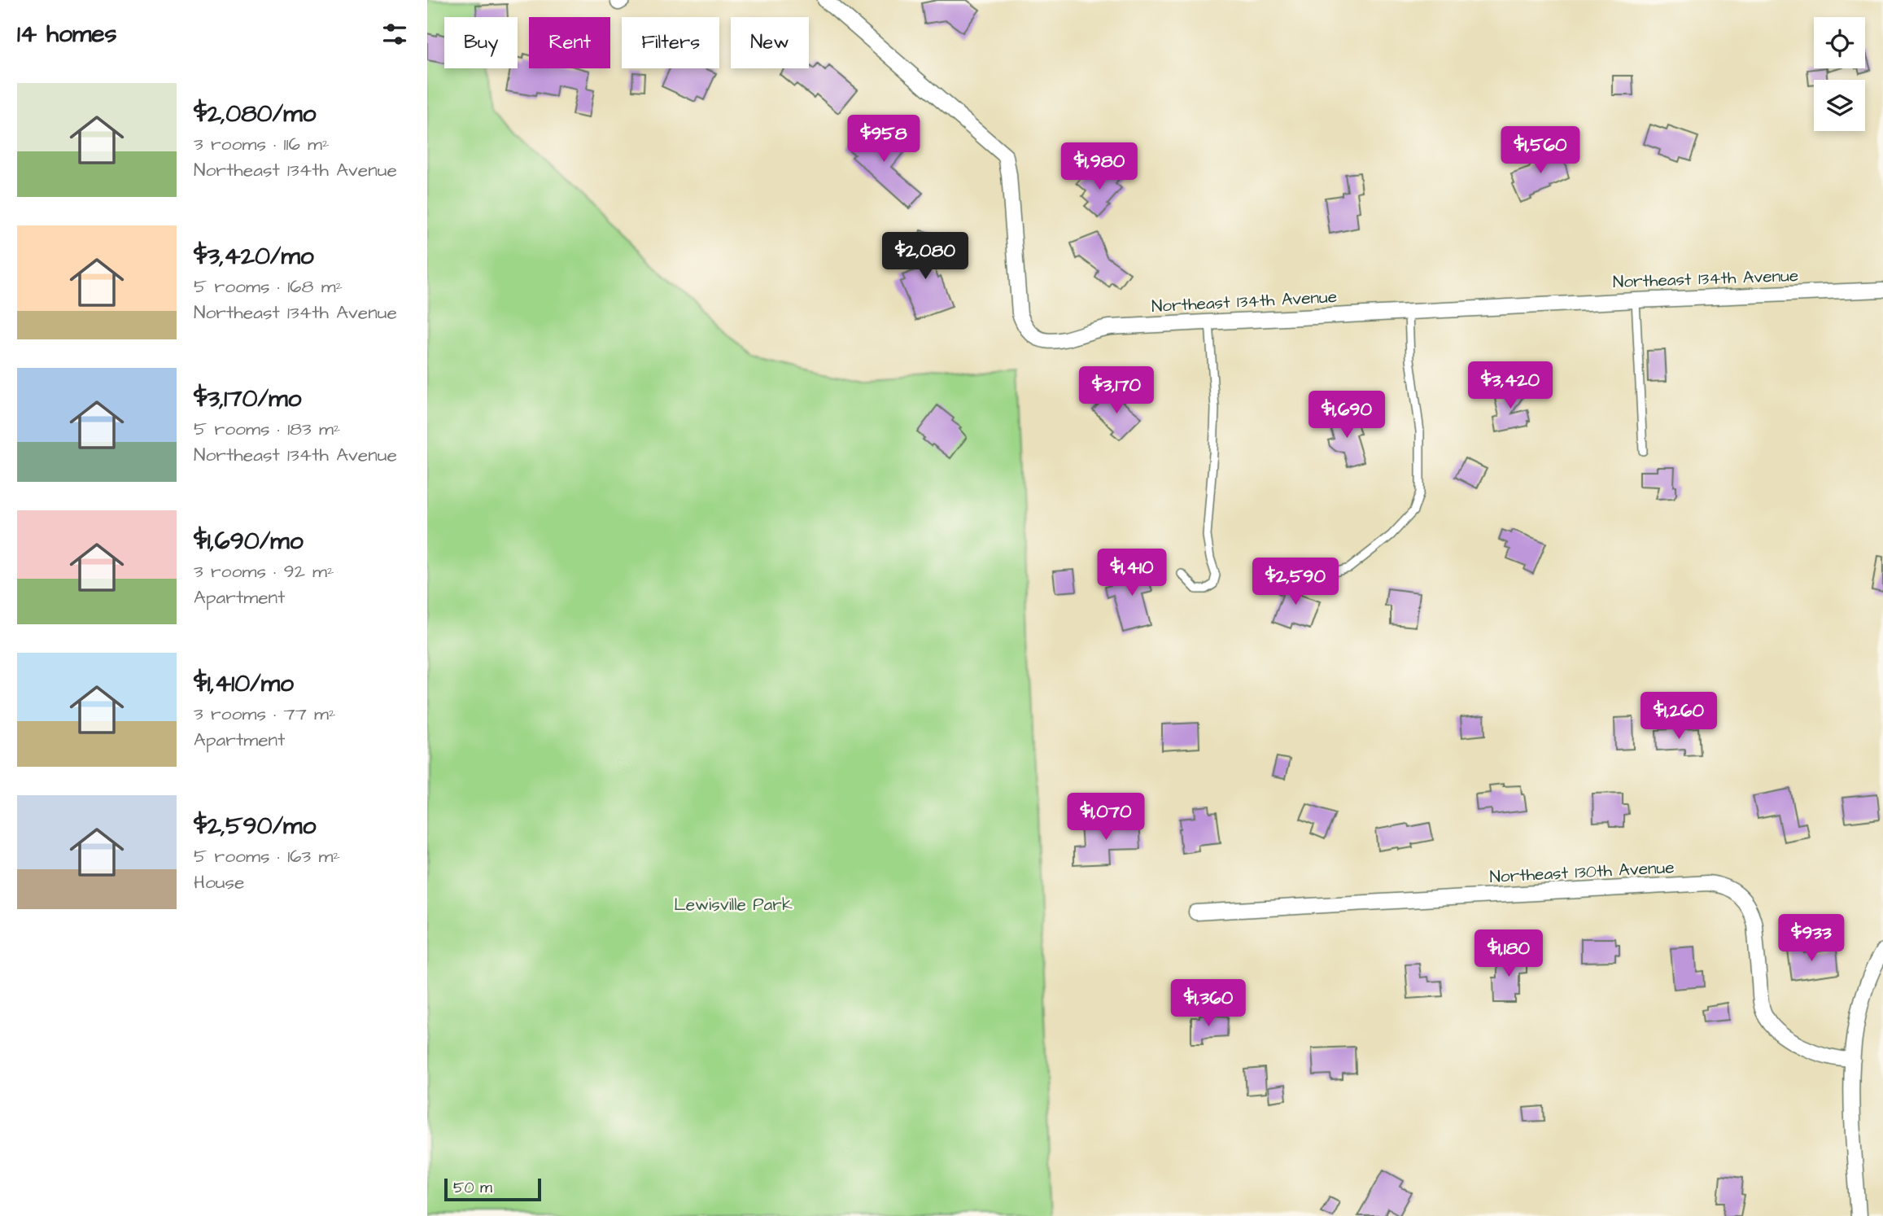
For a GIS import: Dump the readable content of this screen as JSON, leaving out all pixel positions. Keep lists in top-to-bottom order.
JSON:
{
  "streets": {
    "street": ["Northeast 134th Avenue", "Northeast 130th Avenue"]
  },
  "parks": ["Lewisville Park"],
  "scale_bar": "50 m",
  "page": {
    "heading": "14 homes",
    "chip": [
      "Buy",
      "Rent",
      "Filters",
      "New"
    ],
    "list": [
      {
        "name": "$2,080/mo",
        "note": "3 rooms · 116 m² · Northeast 134th Avenue"
      },
      {
        "name": "$3,420/mo",
        "note": "5 rooms · 168 m² · Northeast 134th Avenue"
      },
      {
        "name": "$3,170/mo",
        "note": "5 rooms · 183 m² · Northeast 134th Avenue"
      },
      {
        "name": "$1,690/mo",
        "note": "3 rooms · 92 m² · Apartment"
      },
      {
        "name": "$1,410/mo",
        "note": "3 rooms · 77 m² · Apartment"
      },
      {
        "name": "$2,590/mo",
        "note": "5 rooms · 163 m² · House"
      }
    ],
    "price": [
      "$958",
      "$1,560",
      "$1,980",
      "$2,080",
      "$3,420",
      "$3,170",
      "$1,690",
      "$1,410",
      "$2,590",
      "$1,260",
      "$1,070",
      "$933",
      "$1,180",
      "$1,360"
    ],
    "scale": "50 m"
  }
}
